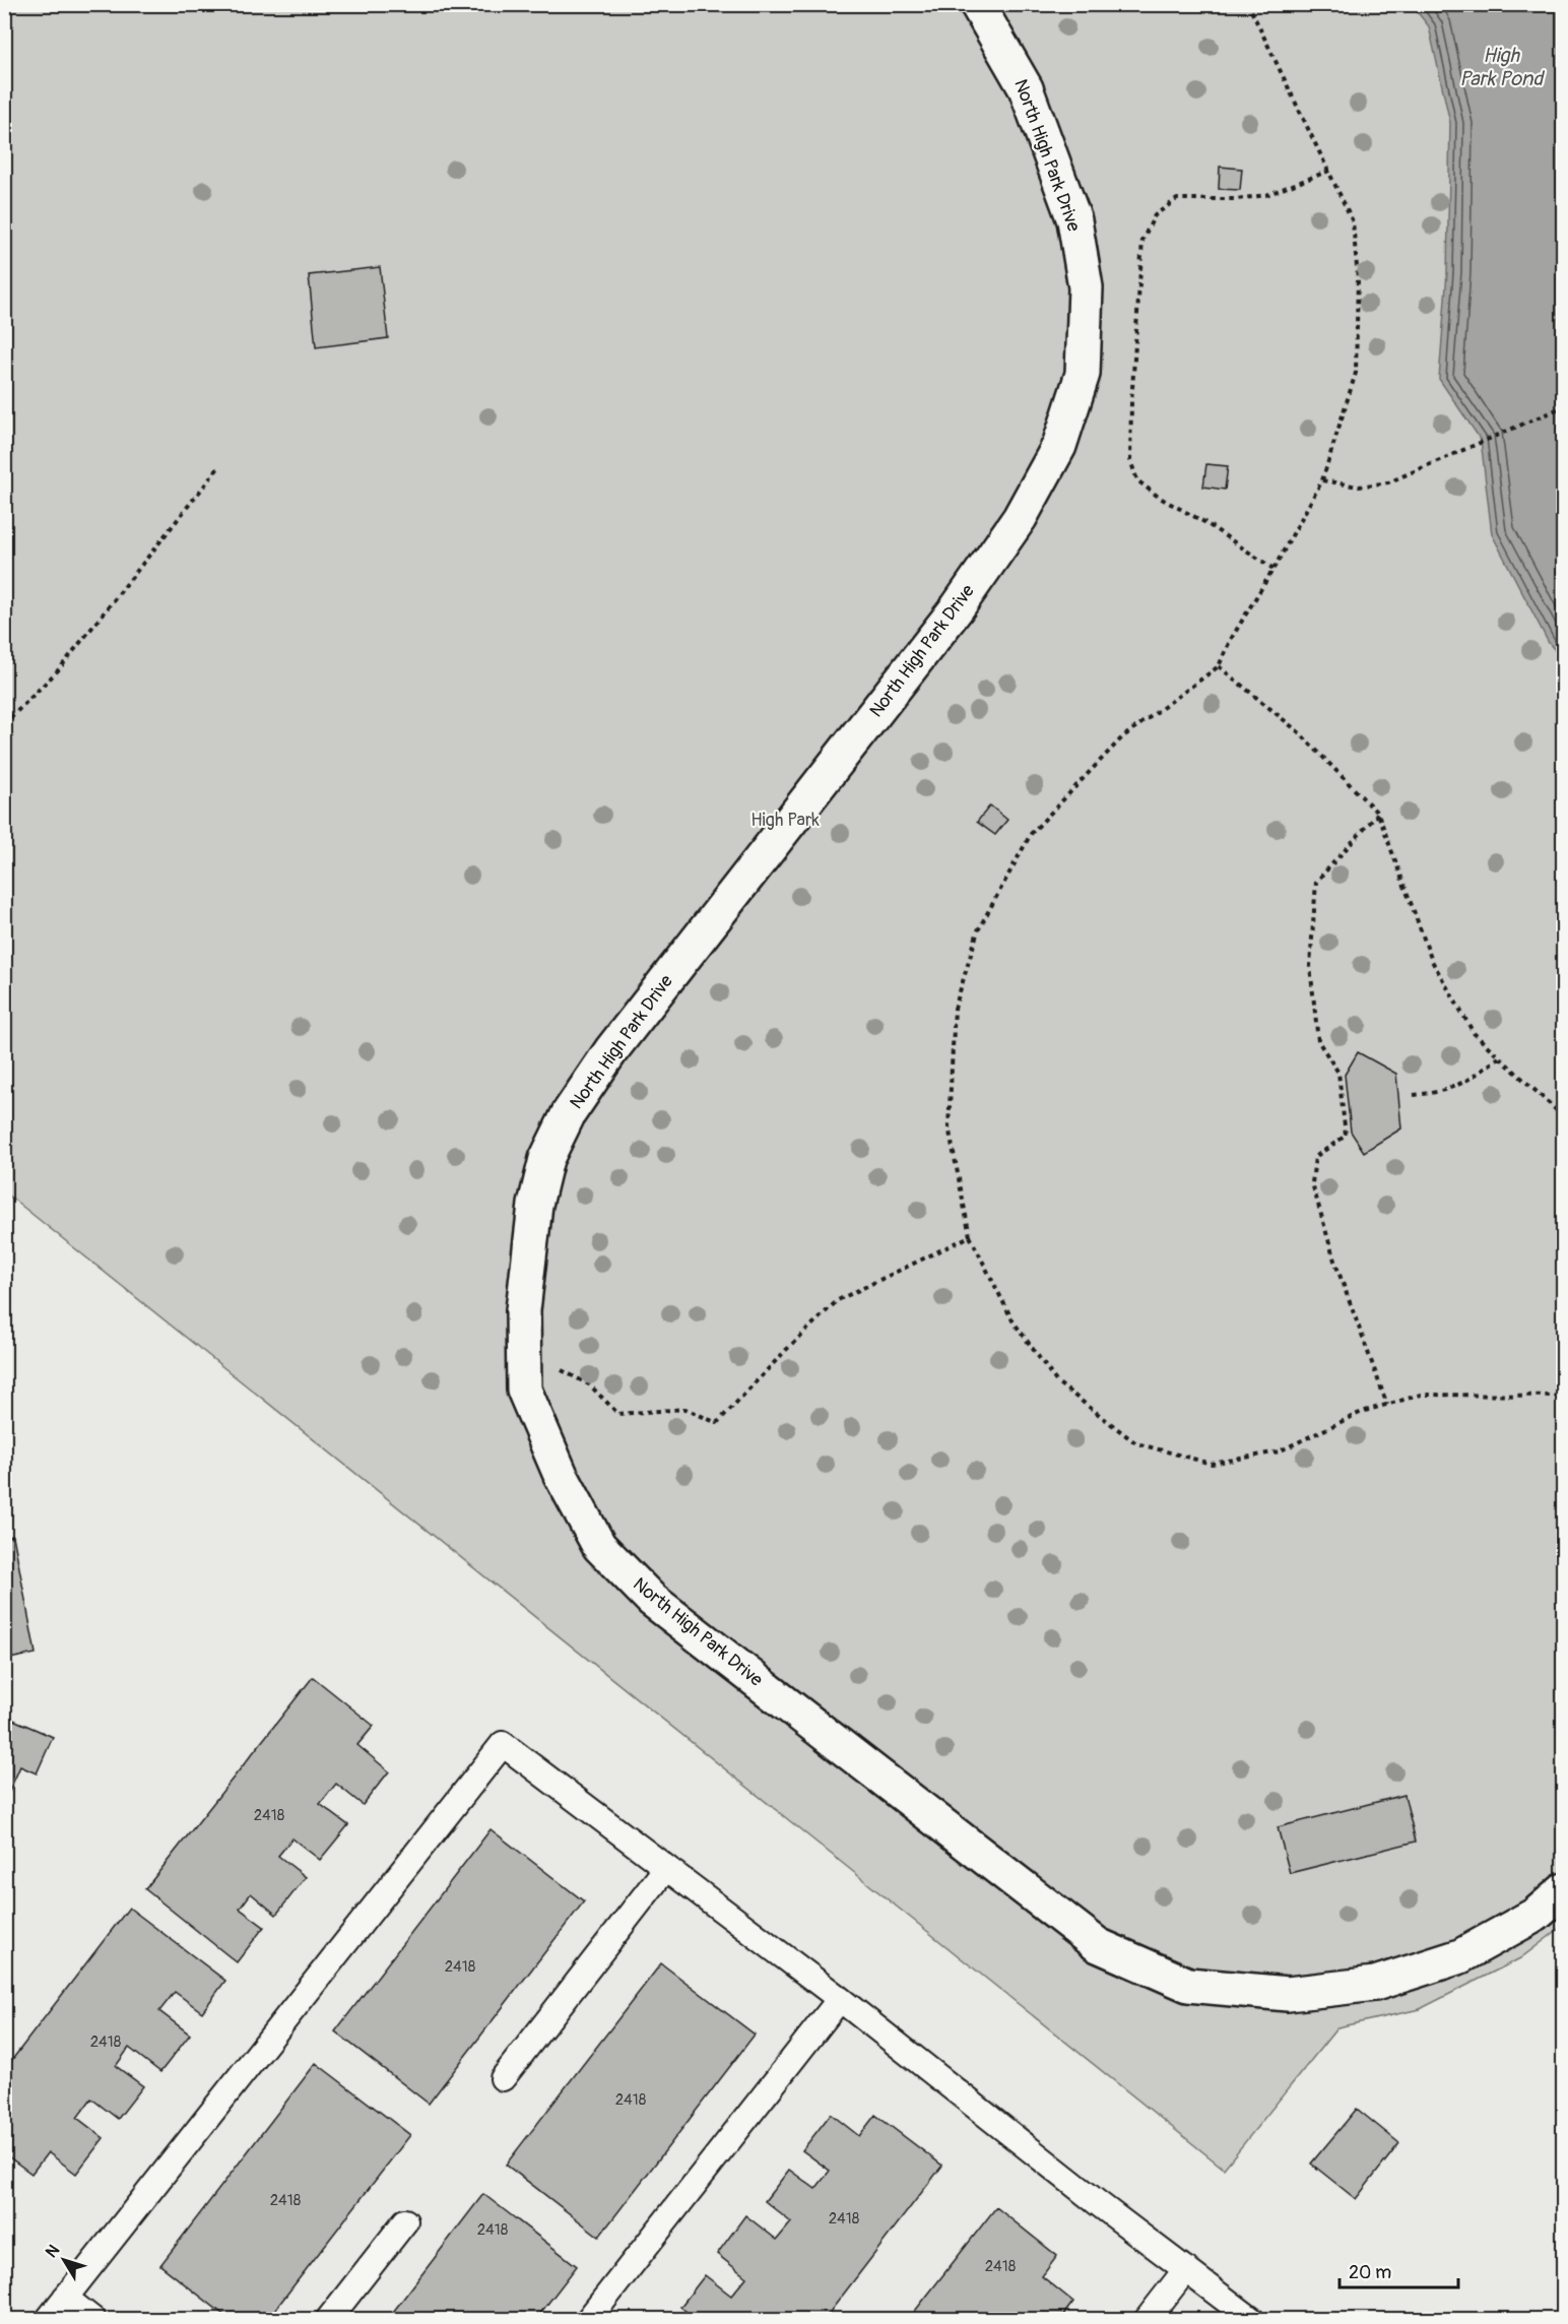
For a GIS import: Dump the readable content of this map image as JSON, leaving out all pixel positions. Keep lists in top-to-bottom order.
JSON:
{
  "streets": {
    "street": ["North High Park Drive"]
  },
  "water": ["High Park Pond"],
  "parks": ["High Park"],
  "house_numbers": [
    "2418",
    "2418",
    "2418",
    "2418",
    "2418",
    "2418",
    "2418",
    "2418"
  ],
  "scale_bar": "20 m",
  "north": "top left"
}
